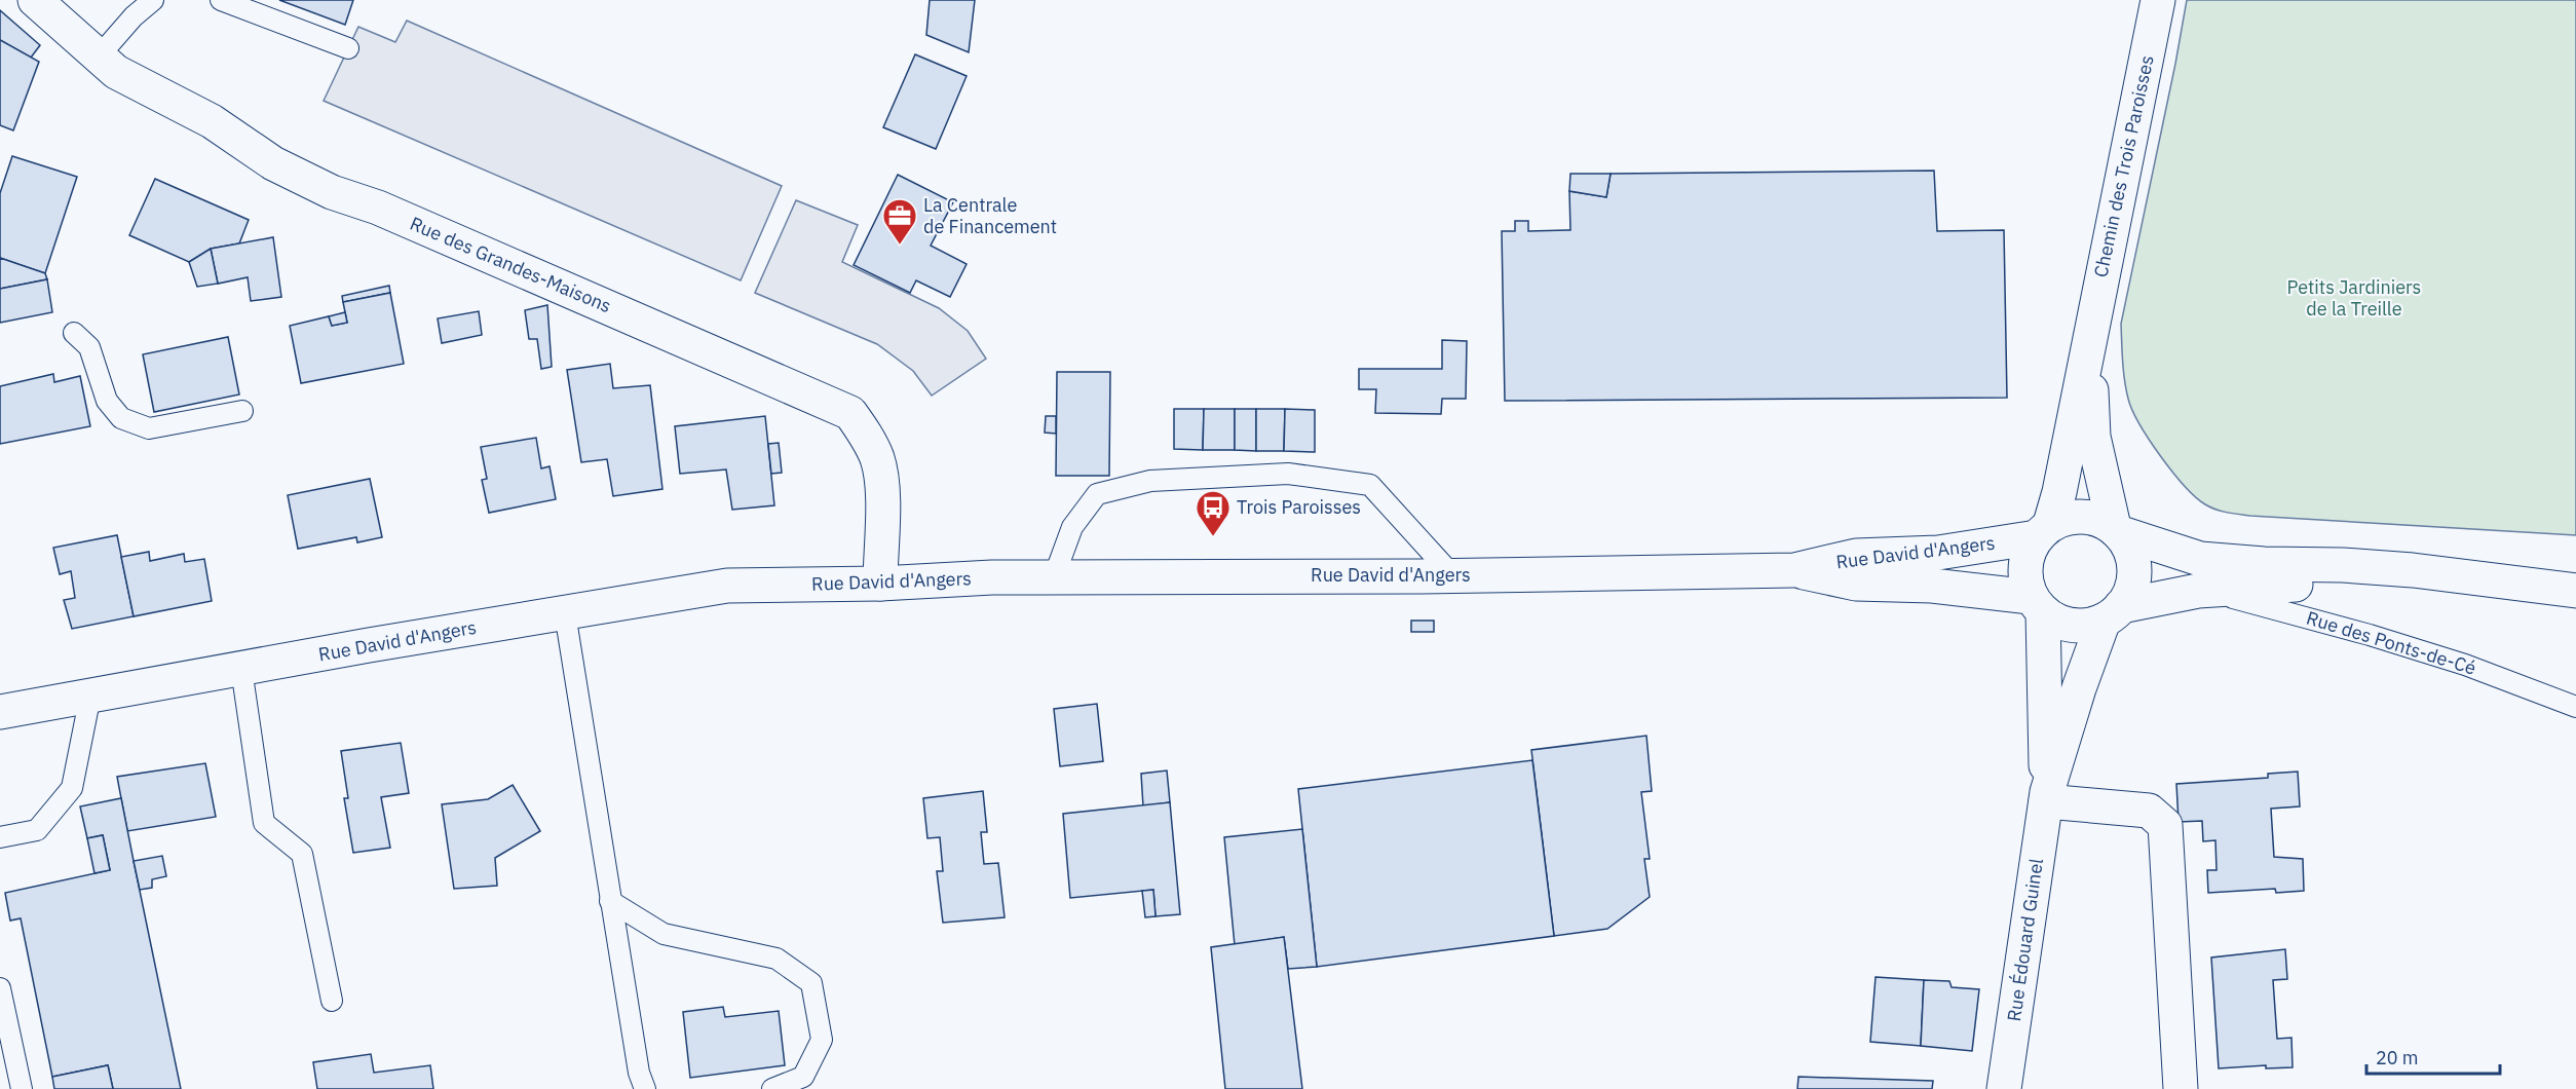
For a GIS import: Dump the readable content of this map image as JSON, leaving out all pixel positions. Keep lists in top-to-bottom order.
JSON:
{
  "streets": {
    "main road": [
      "Chemin des Trois Paroisses",
      "Rue des Grandes-Maisons",
      "Rue David d'Angers",
      "Rue Édouard Guinel"
    ],
    "lane": ["Rue des Ponts-de-Cé"]
  },
  "crossings": [
    ["Chemin des Trois Paroisses", "Rue David d'Angers"],
    ["Chemin des Trois Paroisses", "Rue Édouard Guinel"],
    ["Rue des Grandes-Maisons", "Rue David d'Angers"],
    ["Rue David d'Angers", "Rue Édouard Guinel"]
  ],
  "parks": ["Petits Jardiniers de la Treille"],
  "places": {
    "office": ["La Centrale de Financement"],
    "bus stop": ["Trois Paroisses"]
  },
  "scale_bar": "20 m"
}
